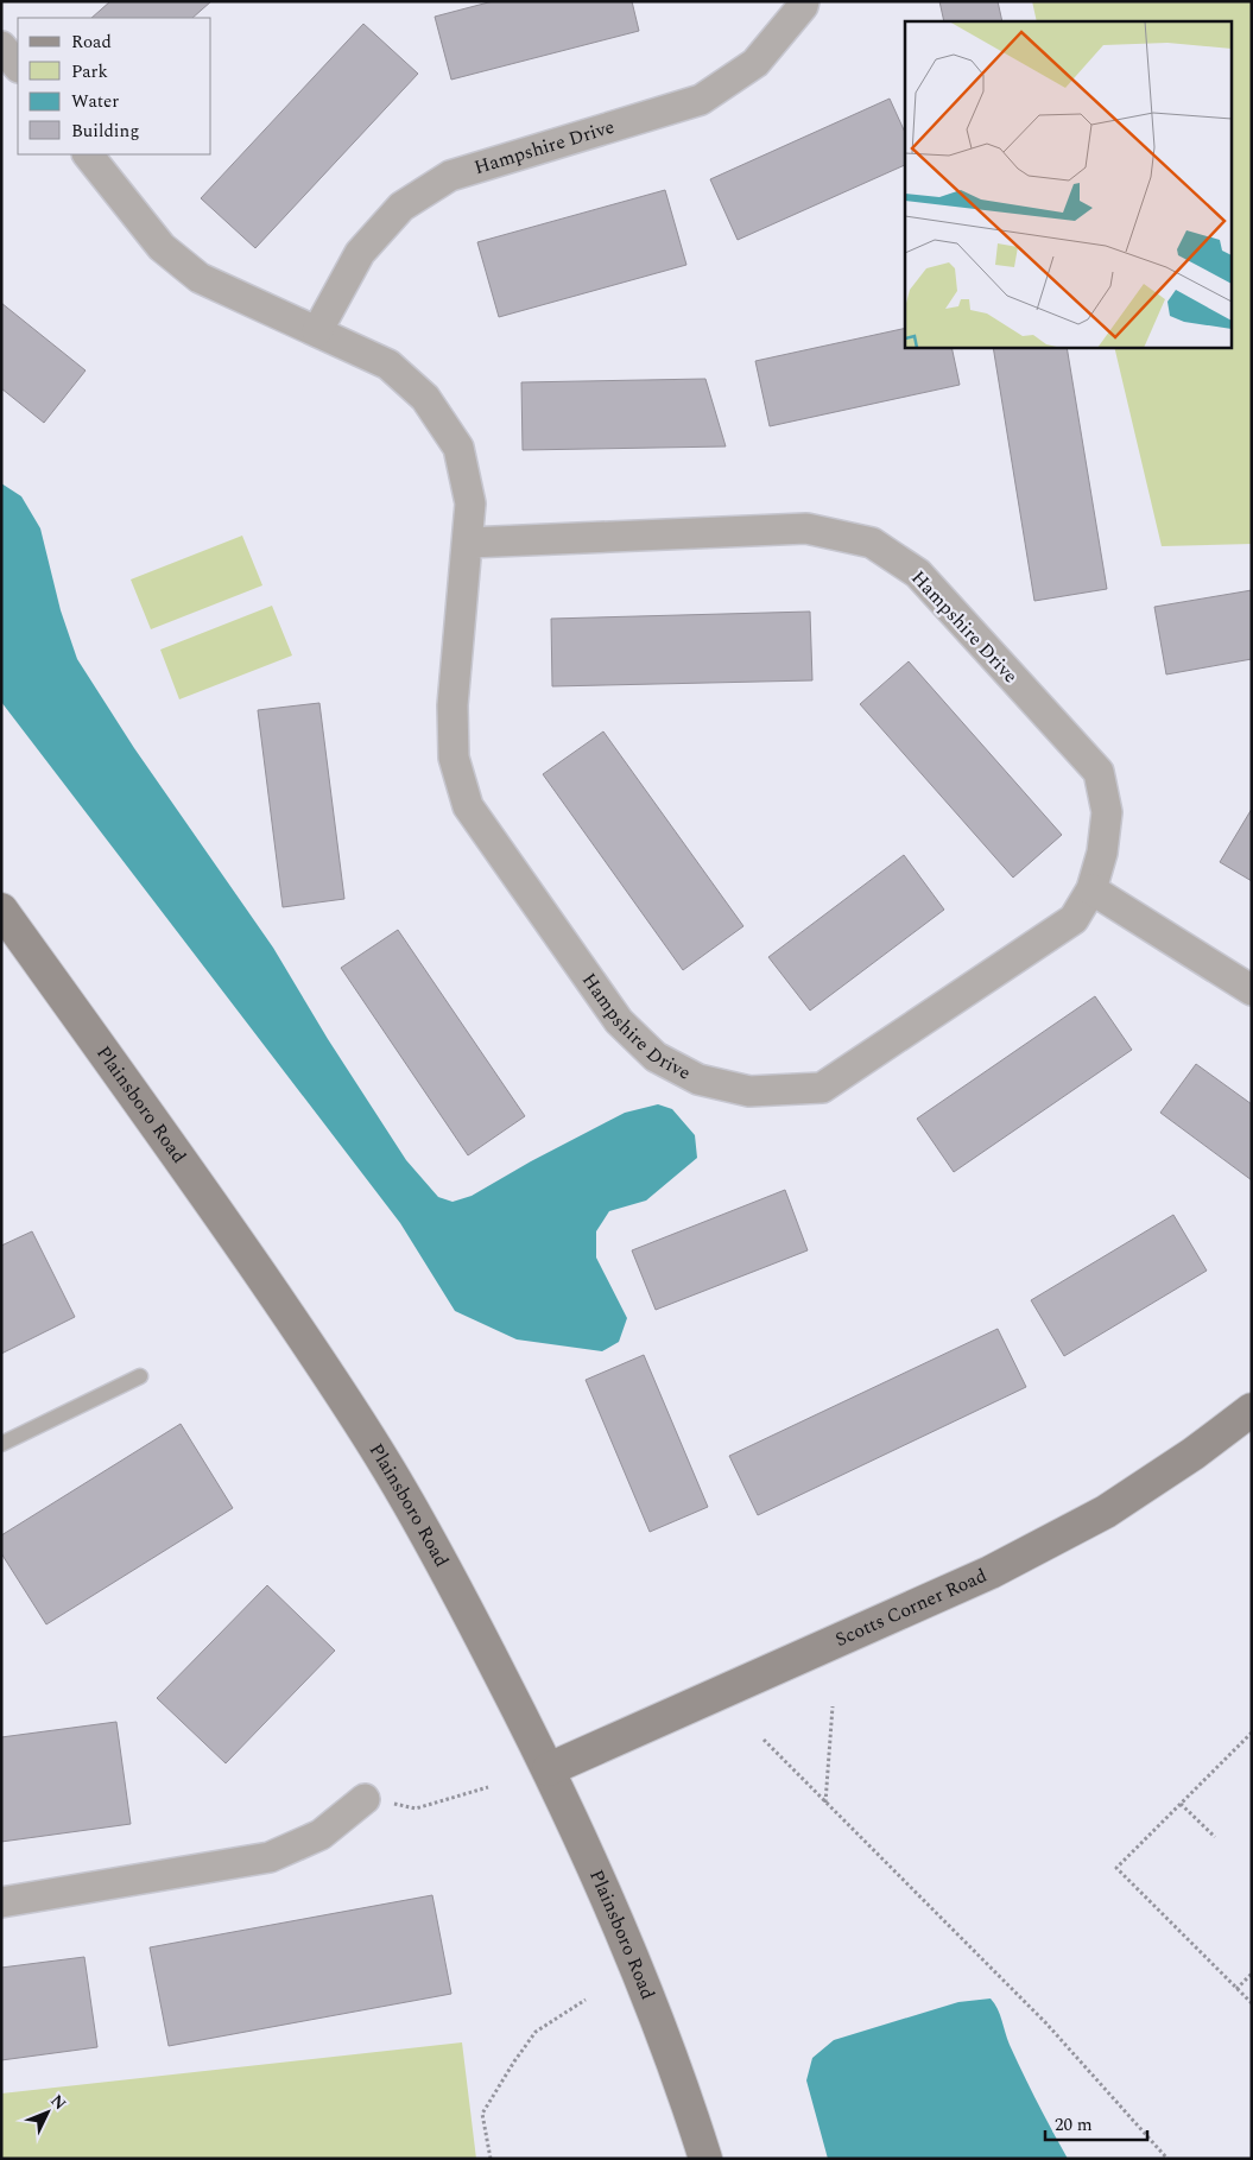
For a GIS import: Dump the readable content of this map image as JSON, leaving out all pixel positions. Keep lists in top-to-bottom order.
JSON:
{
  "streets": {
    "street": ["Hampshire Drive", "Plainsboro Road", "Scotts Corner Road"]
  },
  "crossings": [
    ["Plainsboro Road", "Scotts Corner Road"]
  ],
  "legend": [
    "Road",
    "Park",
    "Water",
    "Building"
  ],
  "scale_bar": "20 m",
  "north": "top right"
}
